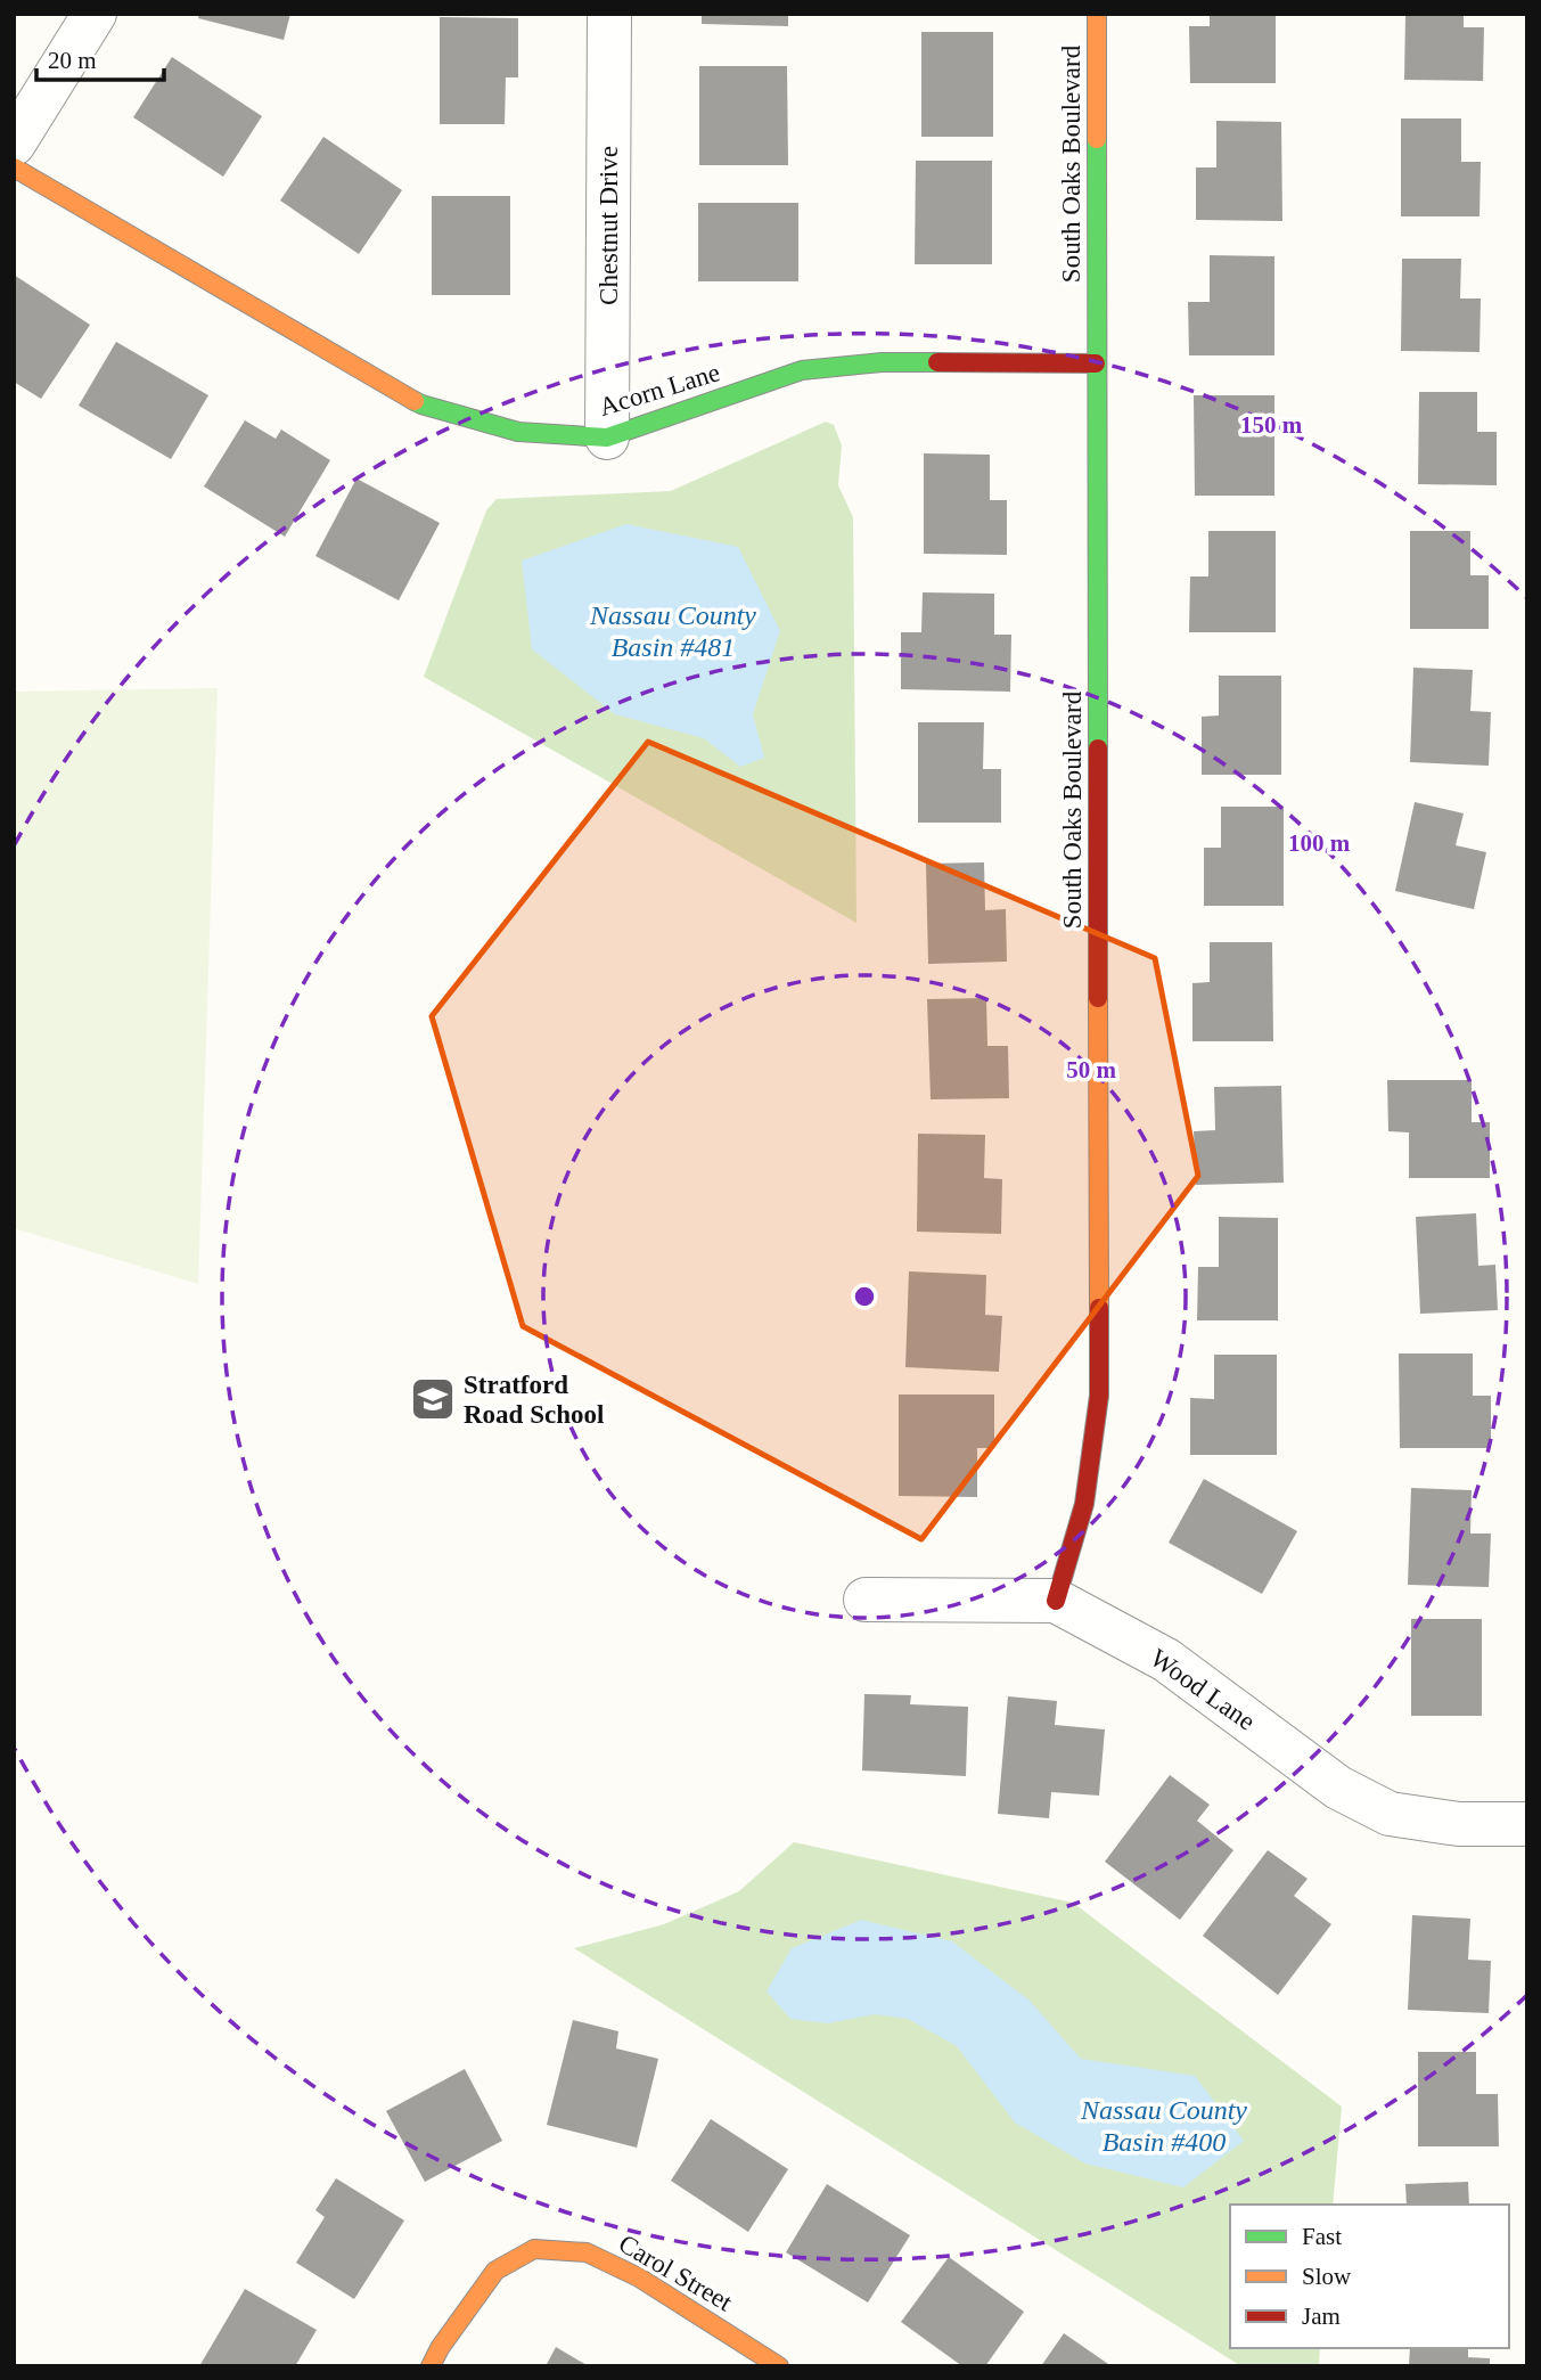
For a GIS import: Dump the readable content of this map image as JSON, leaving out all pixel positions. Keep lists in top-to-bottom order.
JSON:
{
  "streets": {
    "street": [
      "South Oaks Boulevard",
      "Chestnut Drive",
      "Acorn Lane",
      "Wood Lane",
      "Carol Street"
    ]
  },
  "crossings": [
    ["South Oaks Boulevard", "Acorn Lane"],
    ["South Oaks Boulevard", "Wood Lane"],
    ["Chestnut Drive", "Acorn Lane"]
  ],
  "water": ["Nassau County Basin #481", "Nassau County Basin #400"],
  "places": {
    "school or university": ["Stratford Road School"]
  },
  "legend": ["Fast", "Slow", "Jam"],
  "scale_bar": "20 m",
  "rings": ["150 m", "100 m", "50 m"]
}
